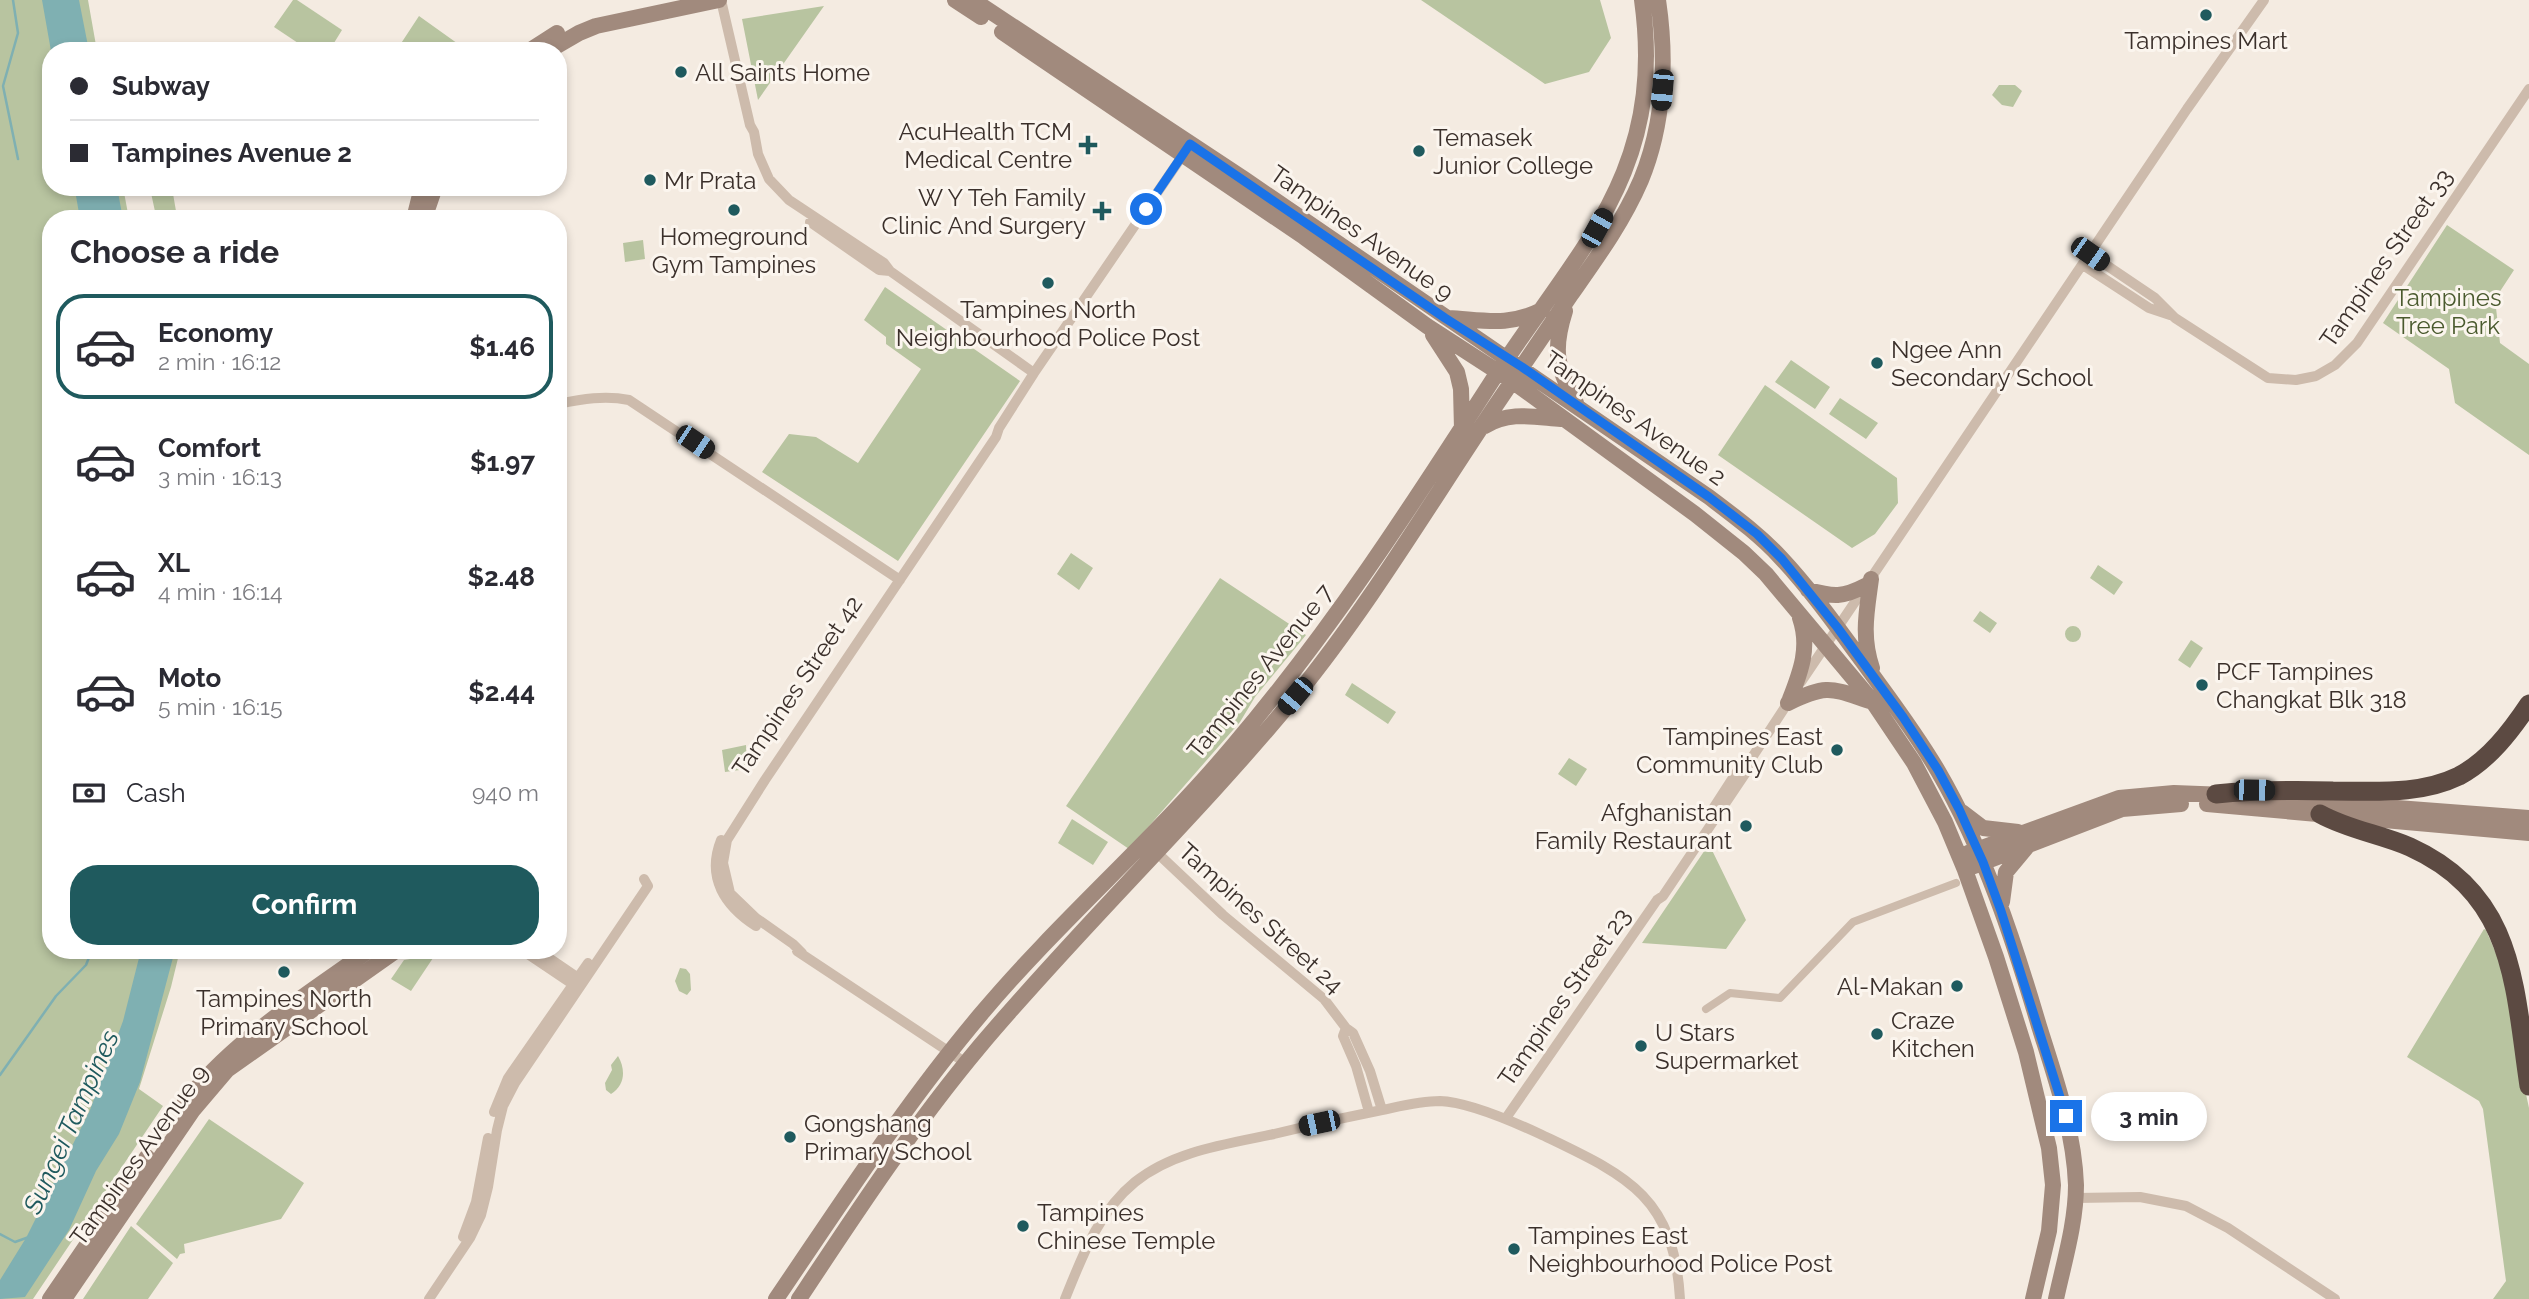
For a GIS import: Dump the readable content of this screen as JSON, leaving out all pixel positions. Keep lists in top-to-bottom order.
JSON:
{
  "streets": {
    "main road": ["Tampines Avenue 9", "Tampines Avenue 2", "Tampines Avenue 7"],
    "street": [
      "Tampines Street 33",
      "Tampines Street 42",
      "Tampines Street 24",
      "Tampines Street 23"
    ]
  },
  "crossings": [
    ["Tampines Avenue 9", "Tampines Avenue 2"],
    ["Tampines Avenue 9", "Tampines Avenue 7"],
    ["Tampines Avenue 9", "Tampines Street 42"],
    ["Tampines Street 33", "Tampines Street 23"],
    ["Tampines Avenue 2", "Tampines Avenue 7"],
    ["Tampines Avenue 2", "Tampines Street 23"],
    ["Tampines Avenue 7", "Tampines Street 42"],
    ["Tampines Avenue 7", "Tampines Street 24"]
  ],
  "water": ["Sungei Tampines"],
  "parks": ["Tampines Tree Park"],
  "places": {
    "other": [
      "Tampines Mart",
      "All Saints Home",
      "Temasek Junior College",
      "Mr Prata",
      "Homeground Gym Tampines",
      "Tampines North Neighbourhood Police Post",
      "Ngee Ann Secondary School",
      "PCF Tampines Changkat Blk 318",
      "Tampines East Community Club",
      "Afghanistan Family Restaurant",
      "Tampines North Primary School",
      "Al-Makan",
      "Craze Kitchen",
      "U Stars Supermarket",
      "Gongshang Primary School",
      "Tampines Chinese Temple",
      "Tampines East Neighbourhood Police Post"
    ],
    "health": ["AcuHealth TCM Medical Centre", "W Y Teh Family Clinic And Surgery"]
  },
  "page": {
    "banner": ["Subway", "Tampines Avenue 2"],
    "heading": "Choose a ride",
    "list": [
      {
        "name": "Economy",
        "note": "2 min · 16:12",
        "value": "$1.46"
      },
      {
        "name": "Comfort",
        "note": "3 min · 16:13",
        "value": "$1.97"
      },
      {
        "name": "XL",
        "note": "4 min · 16:14",
        "value": "$2.48"
      },
      {
        "name": "Moto",
        "note": "5 min · 16:15",
        "value": "$2.44"
      }
    ],
    "pay": ["Cash", "940 m"],
    "buttons": "Confirm",
    "bubble": "3 min"
  }
}
